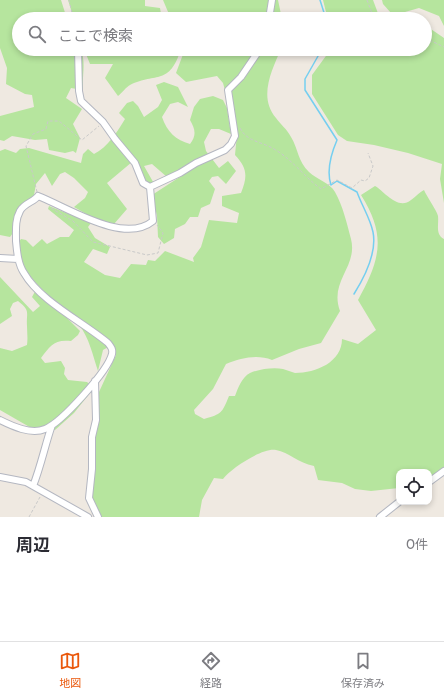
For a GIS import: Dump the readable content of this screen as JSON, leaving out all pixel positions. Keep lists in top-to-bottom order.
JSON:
{
  "page": {
    "search": "ここで検索",
    "heading": ["周辺", "0件"],
    "nav": ["地図", "経路", "保存済み"]
  }
}
